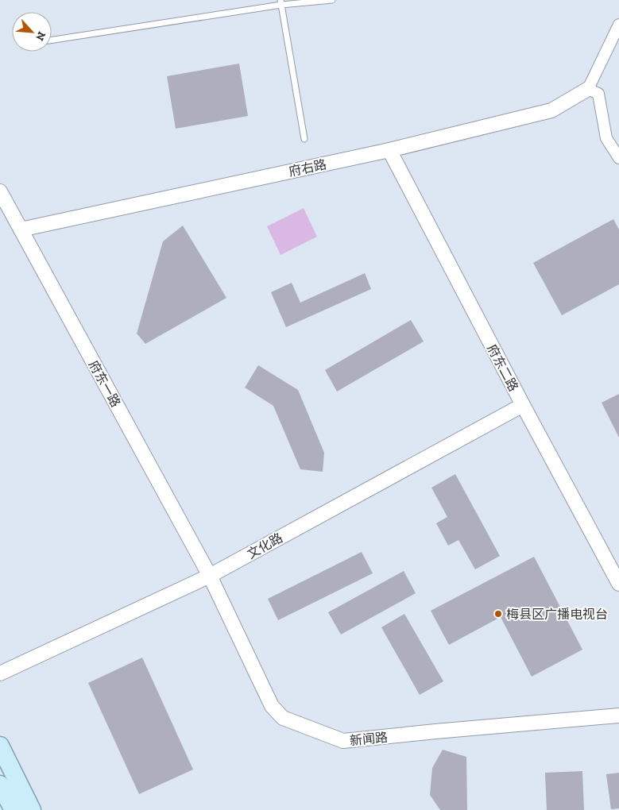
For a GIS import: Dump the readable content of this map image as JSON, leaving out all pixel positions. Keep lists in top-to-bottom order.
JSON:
{
  "streets": {
    "street": [
      "府右路",
      "府东二路",
      "府东一路",
      "文化路",
      "新闻路"
    ]
  },
  "crossings": [
    ["府右路", "府东二路"],
    ["府右路", "府东一路"],
    ["府东二路", "文化路"],
    ["府东一路", "文化路"],
    ["府东一路", "新闻路"],
    ["文化路", "新闻路"]
  ],
  "places": ["梅县区广播电视台"],
  "north": "bottom right"
}
